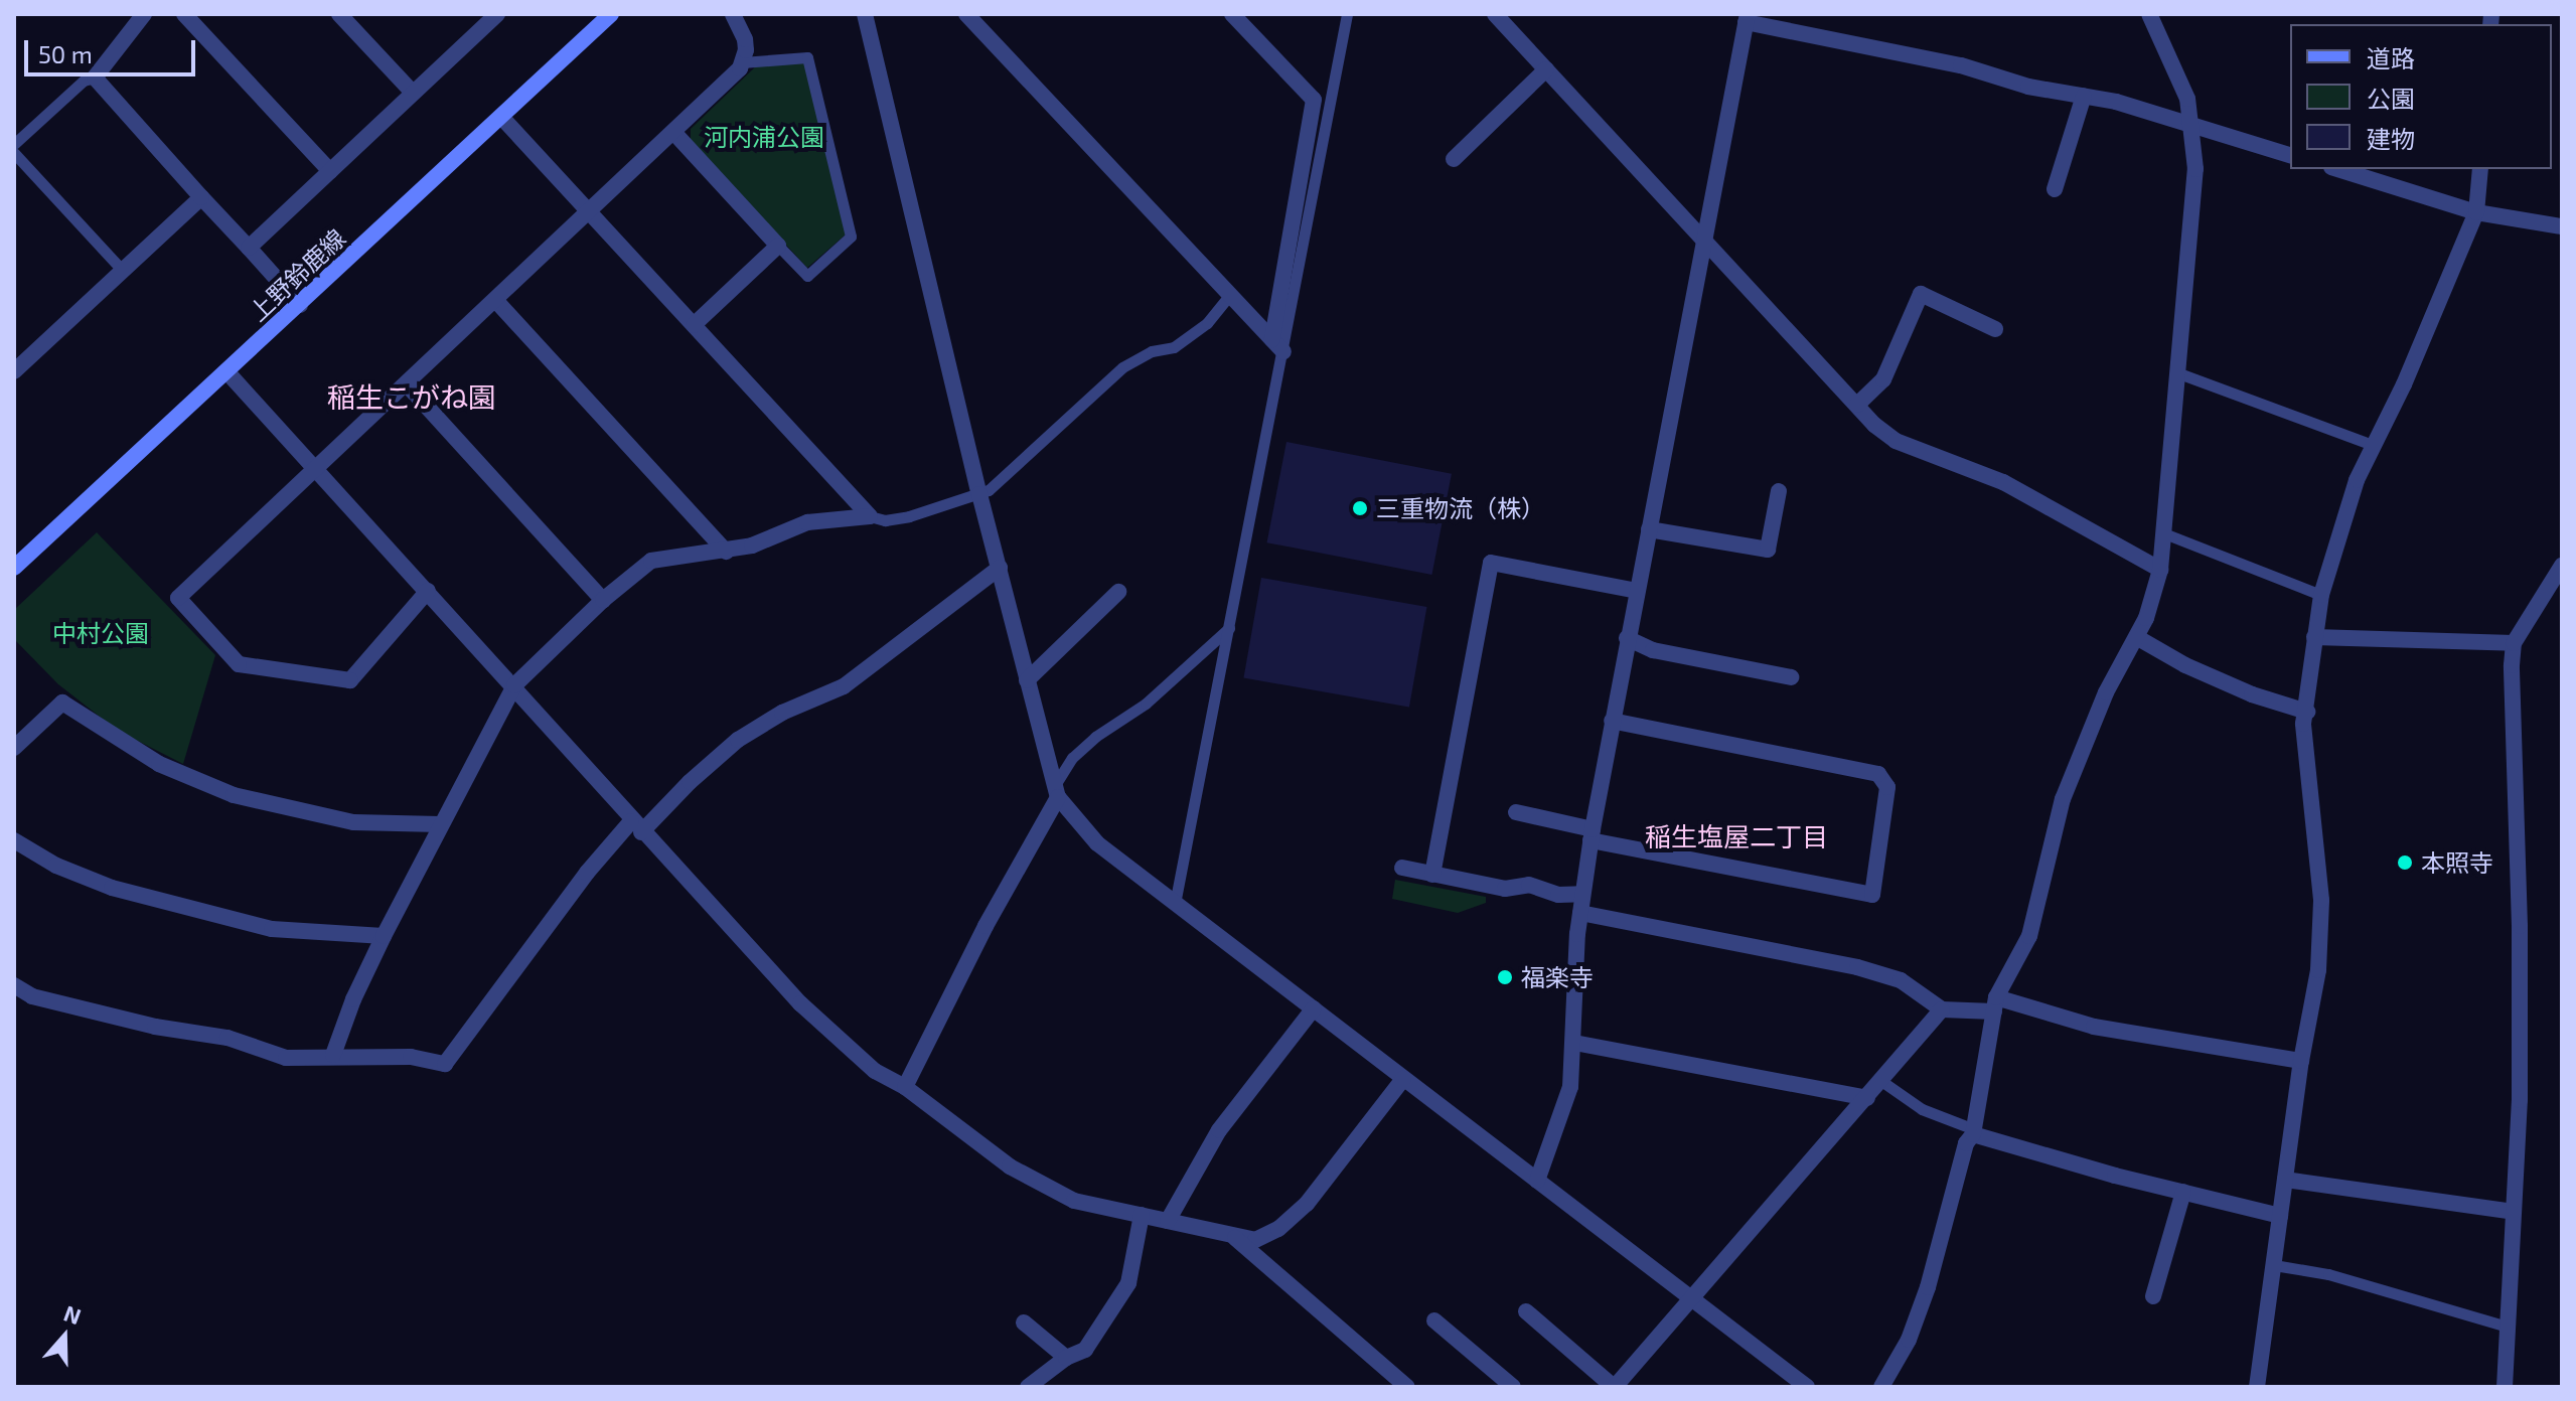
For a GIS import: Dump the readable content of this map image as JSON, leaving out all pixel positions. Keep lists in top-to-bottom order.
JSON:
{
  "streets": {
    "main road": ["上野鈴鹿線"]
  },
  "districts": ["稲生こがね園", "稲生塩屋二丁目"],
  "parks": ["河内浦公園", "中村公園"],
  "places": ["三重物流（株）", "本照寺", "福楽寺"],
  "legend": ["道路", "公園", "建物"],
  "scale_bar": "50 m",
  "north": "top"
}
